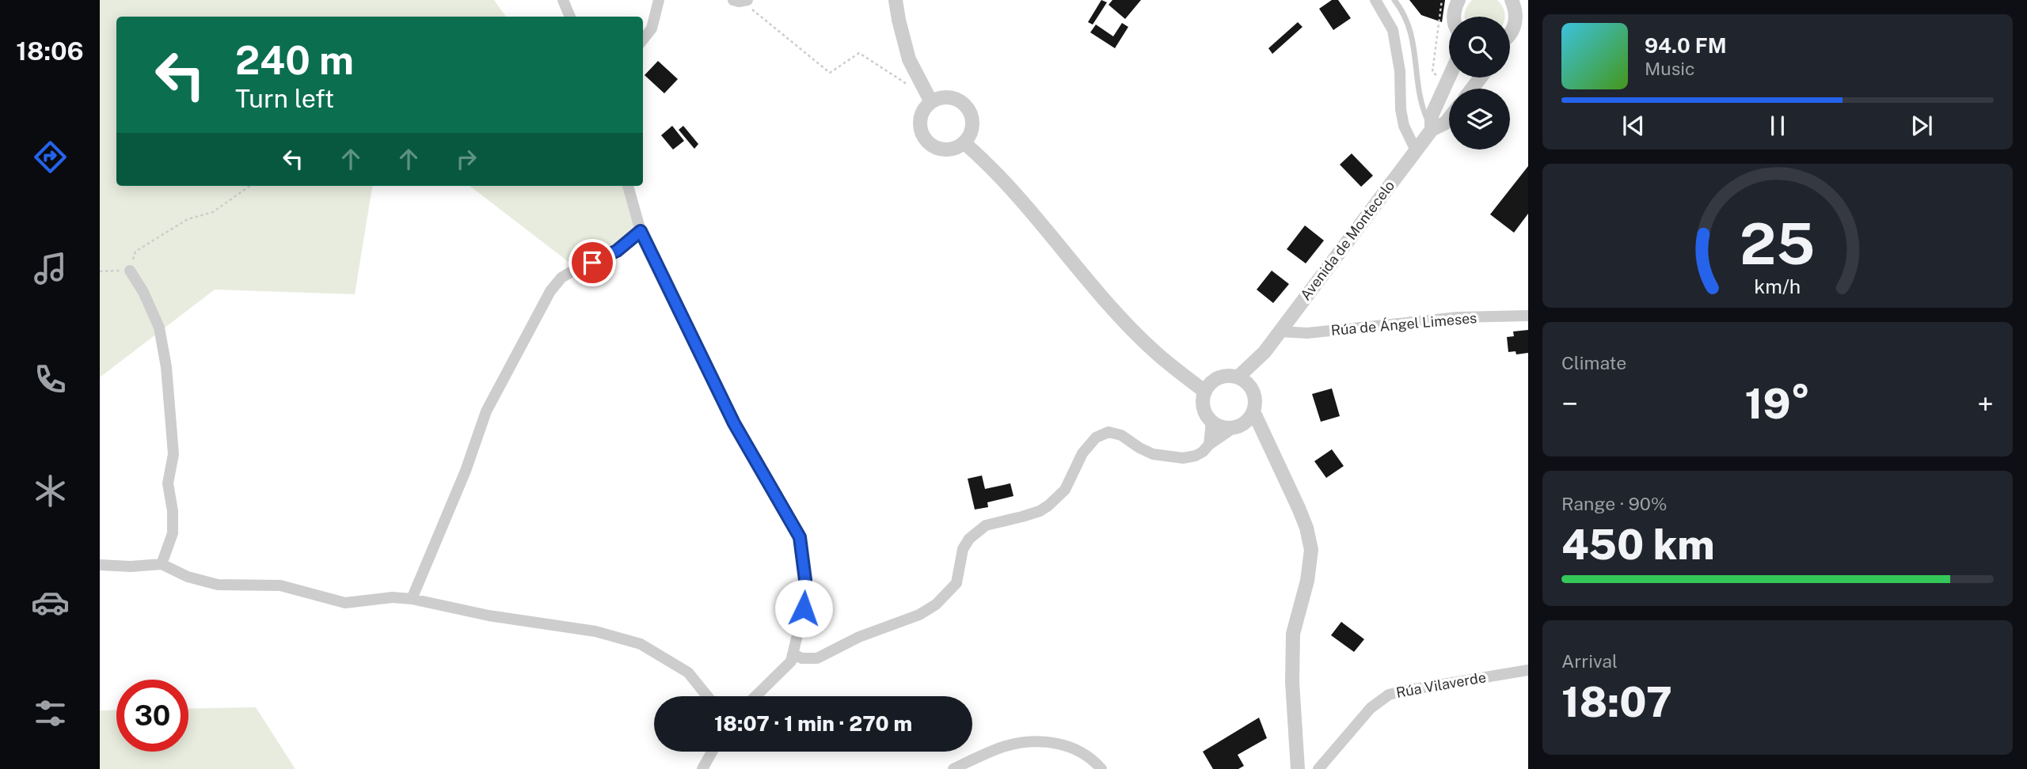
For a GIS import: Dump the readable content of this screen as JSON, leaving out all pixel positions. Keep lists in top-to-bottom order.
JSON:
{
  "streets": {
    "street": ["Avenida de Montecelo", "Rúa de Ángel Limeses", "Rúa Vilaverde"]
  },
  "crossings": [
    ["Avenida de Montecelo", "Rúa de Ángel Limeses"]
  ],
  "page": {
    "tabs": "18:06",
    "turn": ["240 m", "Turn left"],
    "song": ["94.0 FM", "Music"],
    "tile": [
      "Climate",
      ["Range · 90%", "450 km"],
      ["Arrival", "18:07"]
    ],
    "heat": ["−", "19°", "+"],
    "limit": "30",
    "trip": "18:07 · 1 min · 270 m",
    "gauge": ["25", "km/h"]
  }
}
